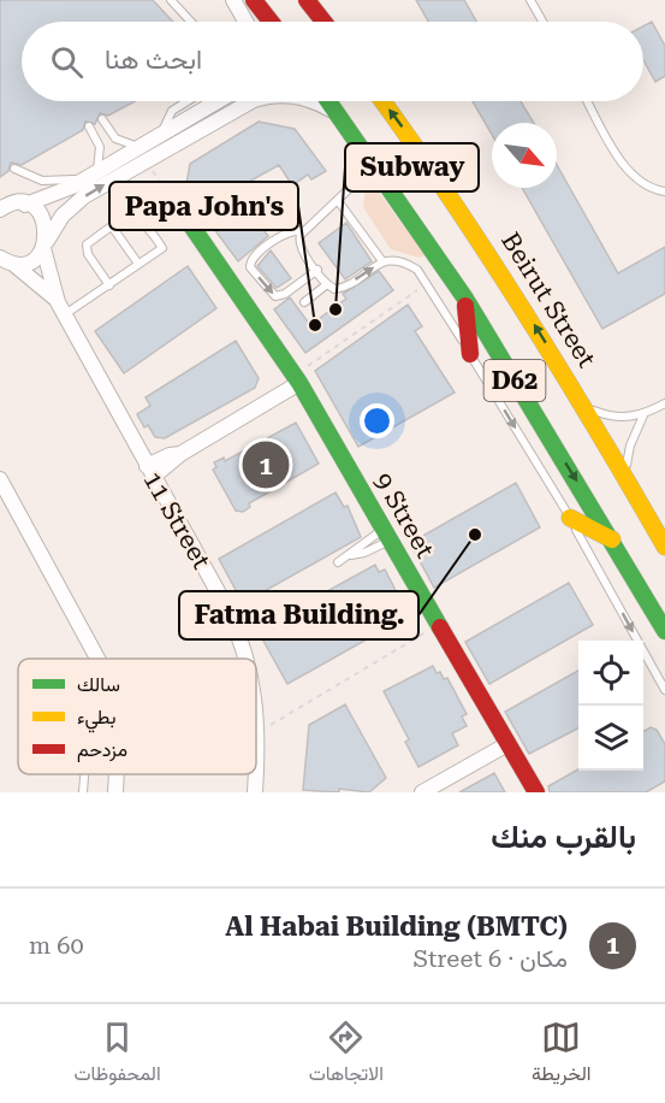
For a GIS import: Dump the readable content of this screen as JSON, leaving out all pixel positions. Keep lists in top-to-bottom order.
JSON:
{
  "streets": {
    "main road": ["Beirut Street", "D62", "9 Street"],
    "street": ["11 Street"]
  },
  "places": ["Subway", "Papa John's", "Fatma Building."],
  "legend": ["سالك", "بطيء", "مزدحم"],
  "north": "bottom right",
  "page": {
    "search": "ابحث هنا",
    "pins": "1",
    "heading": "بالقرب منك",
    "list": [
      {
        "mark": "1",
        "name": "Al Habai Building (BMTC)",
        "note": "مكان · 6 Street",
        "value": "60 m"
      }
    ],
    "nav": ["الخريطة", "الاتجاهات", "المحفوظات"]
  }
}
